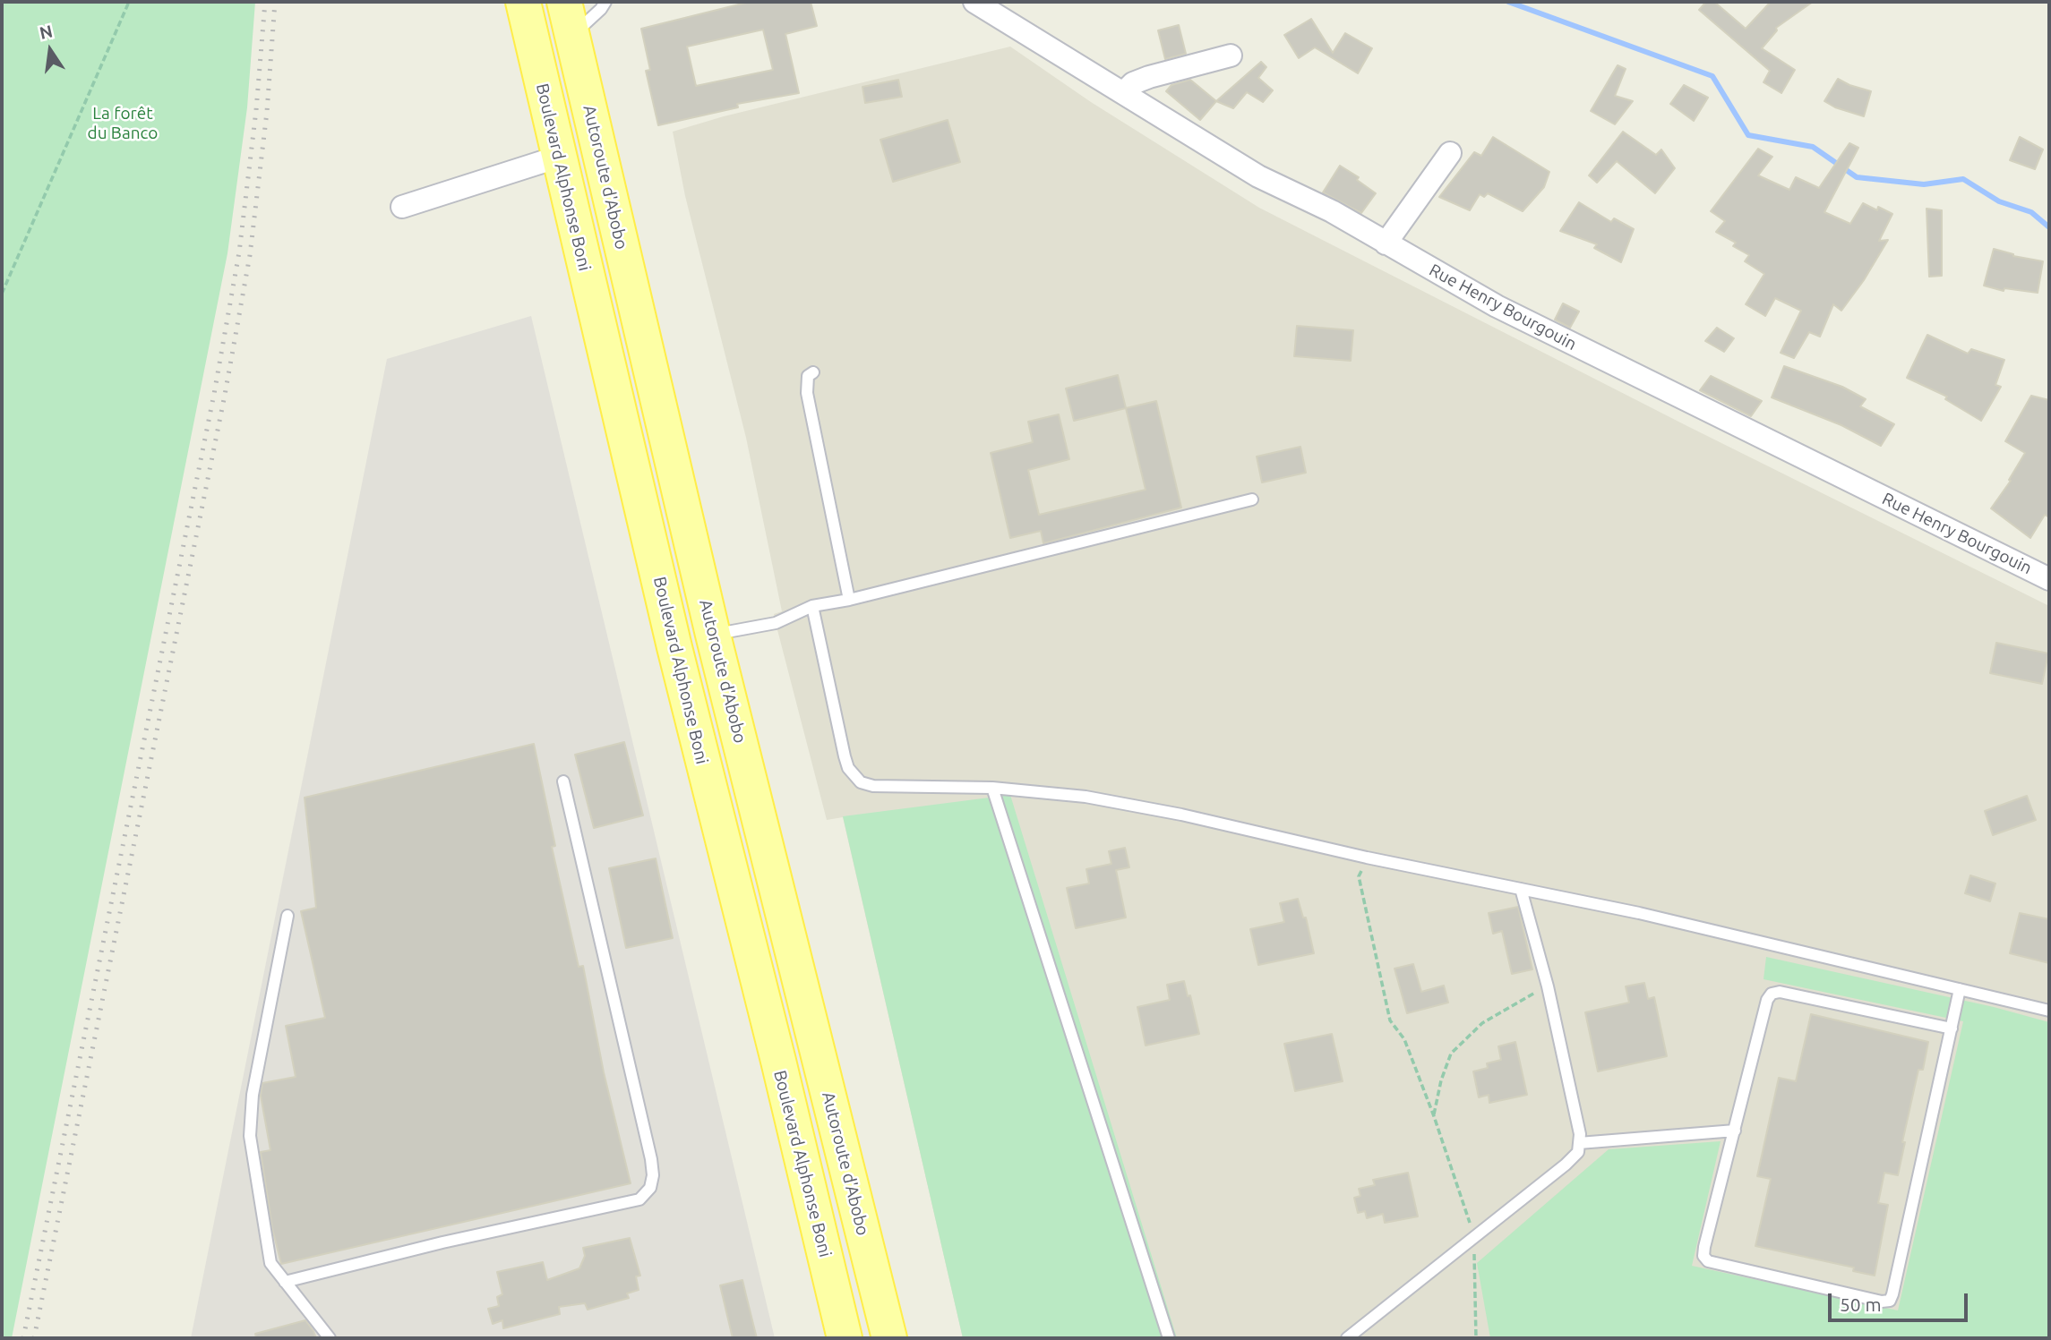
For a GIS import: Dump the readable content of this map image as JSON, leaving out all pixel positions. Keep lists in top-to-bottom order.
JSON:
{
  "streets": {
    "main road": ["Boulevard Alphonse Boni", "Autoroute d'Abobo"],
    "street": ["Rue Henry Bourgouin"]
  },
  "parks": ["La forêt du Banco"],
  "scale_bar": "50 m",
  "north": "top"
}
